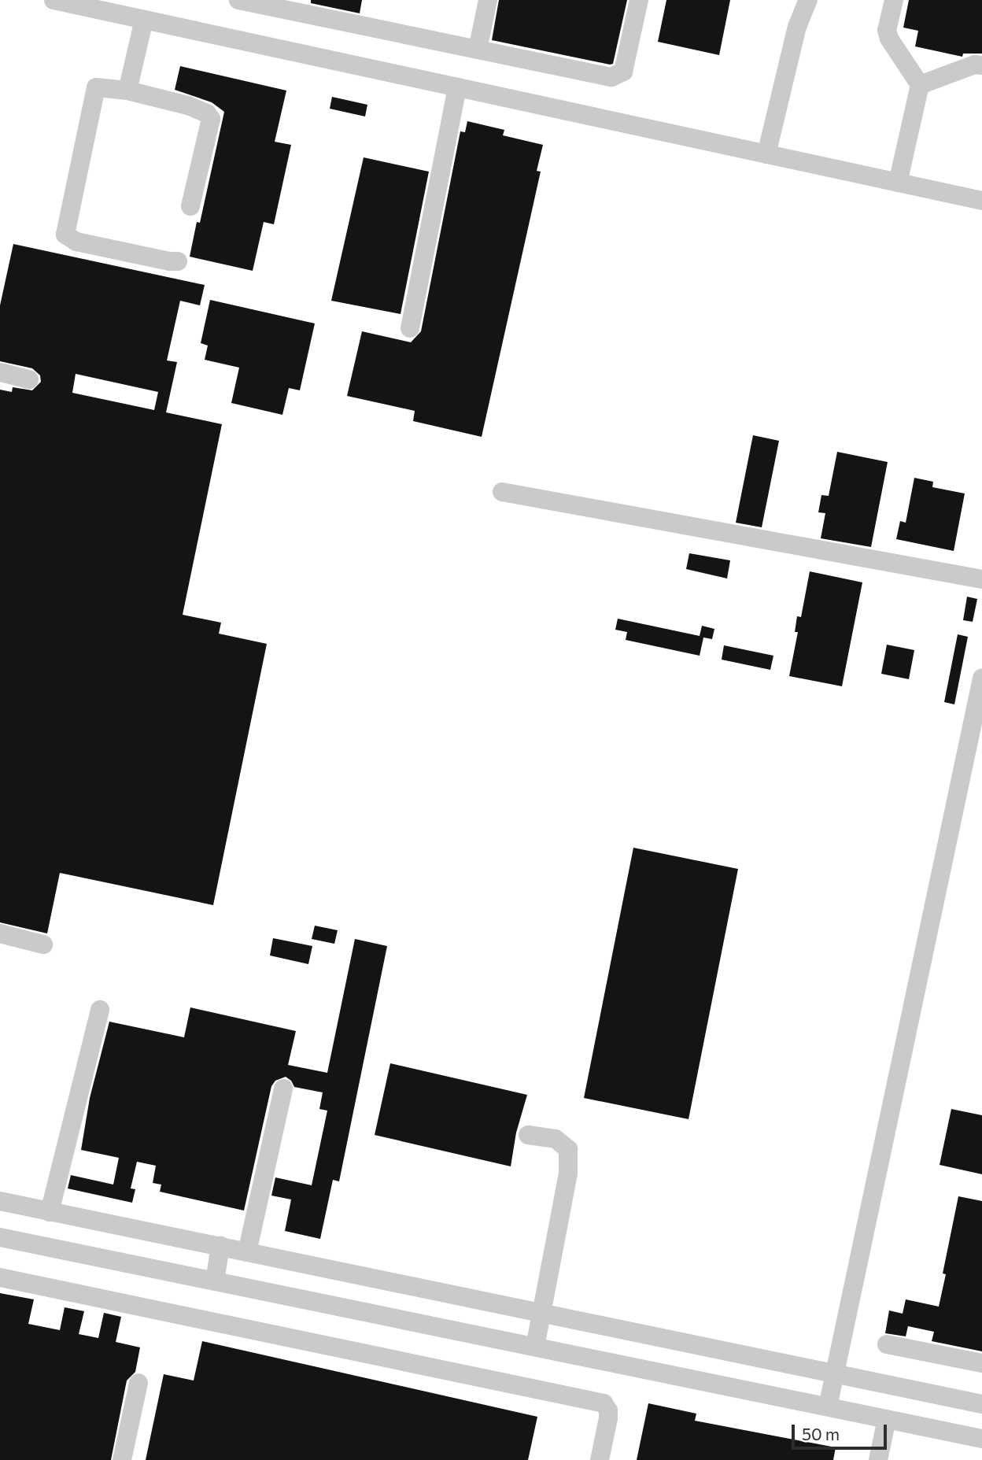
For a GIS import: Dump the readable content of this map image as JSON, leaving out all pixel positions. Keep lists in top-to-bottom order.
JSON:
{
  "scale_bar": "50 m"
}
